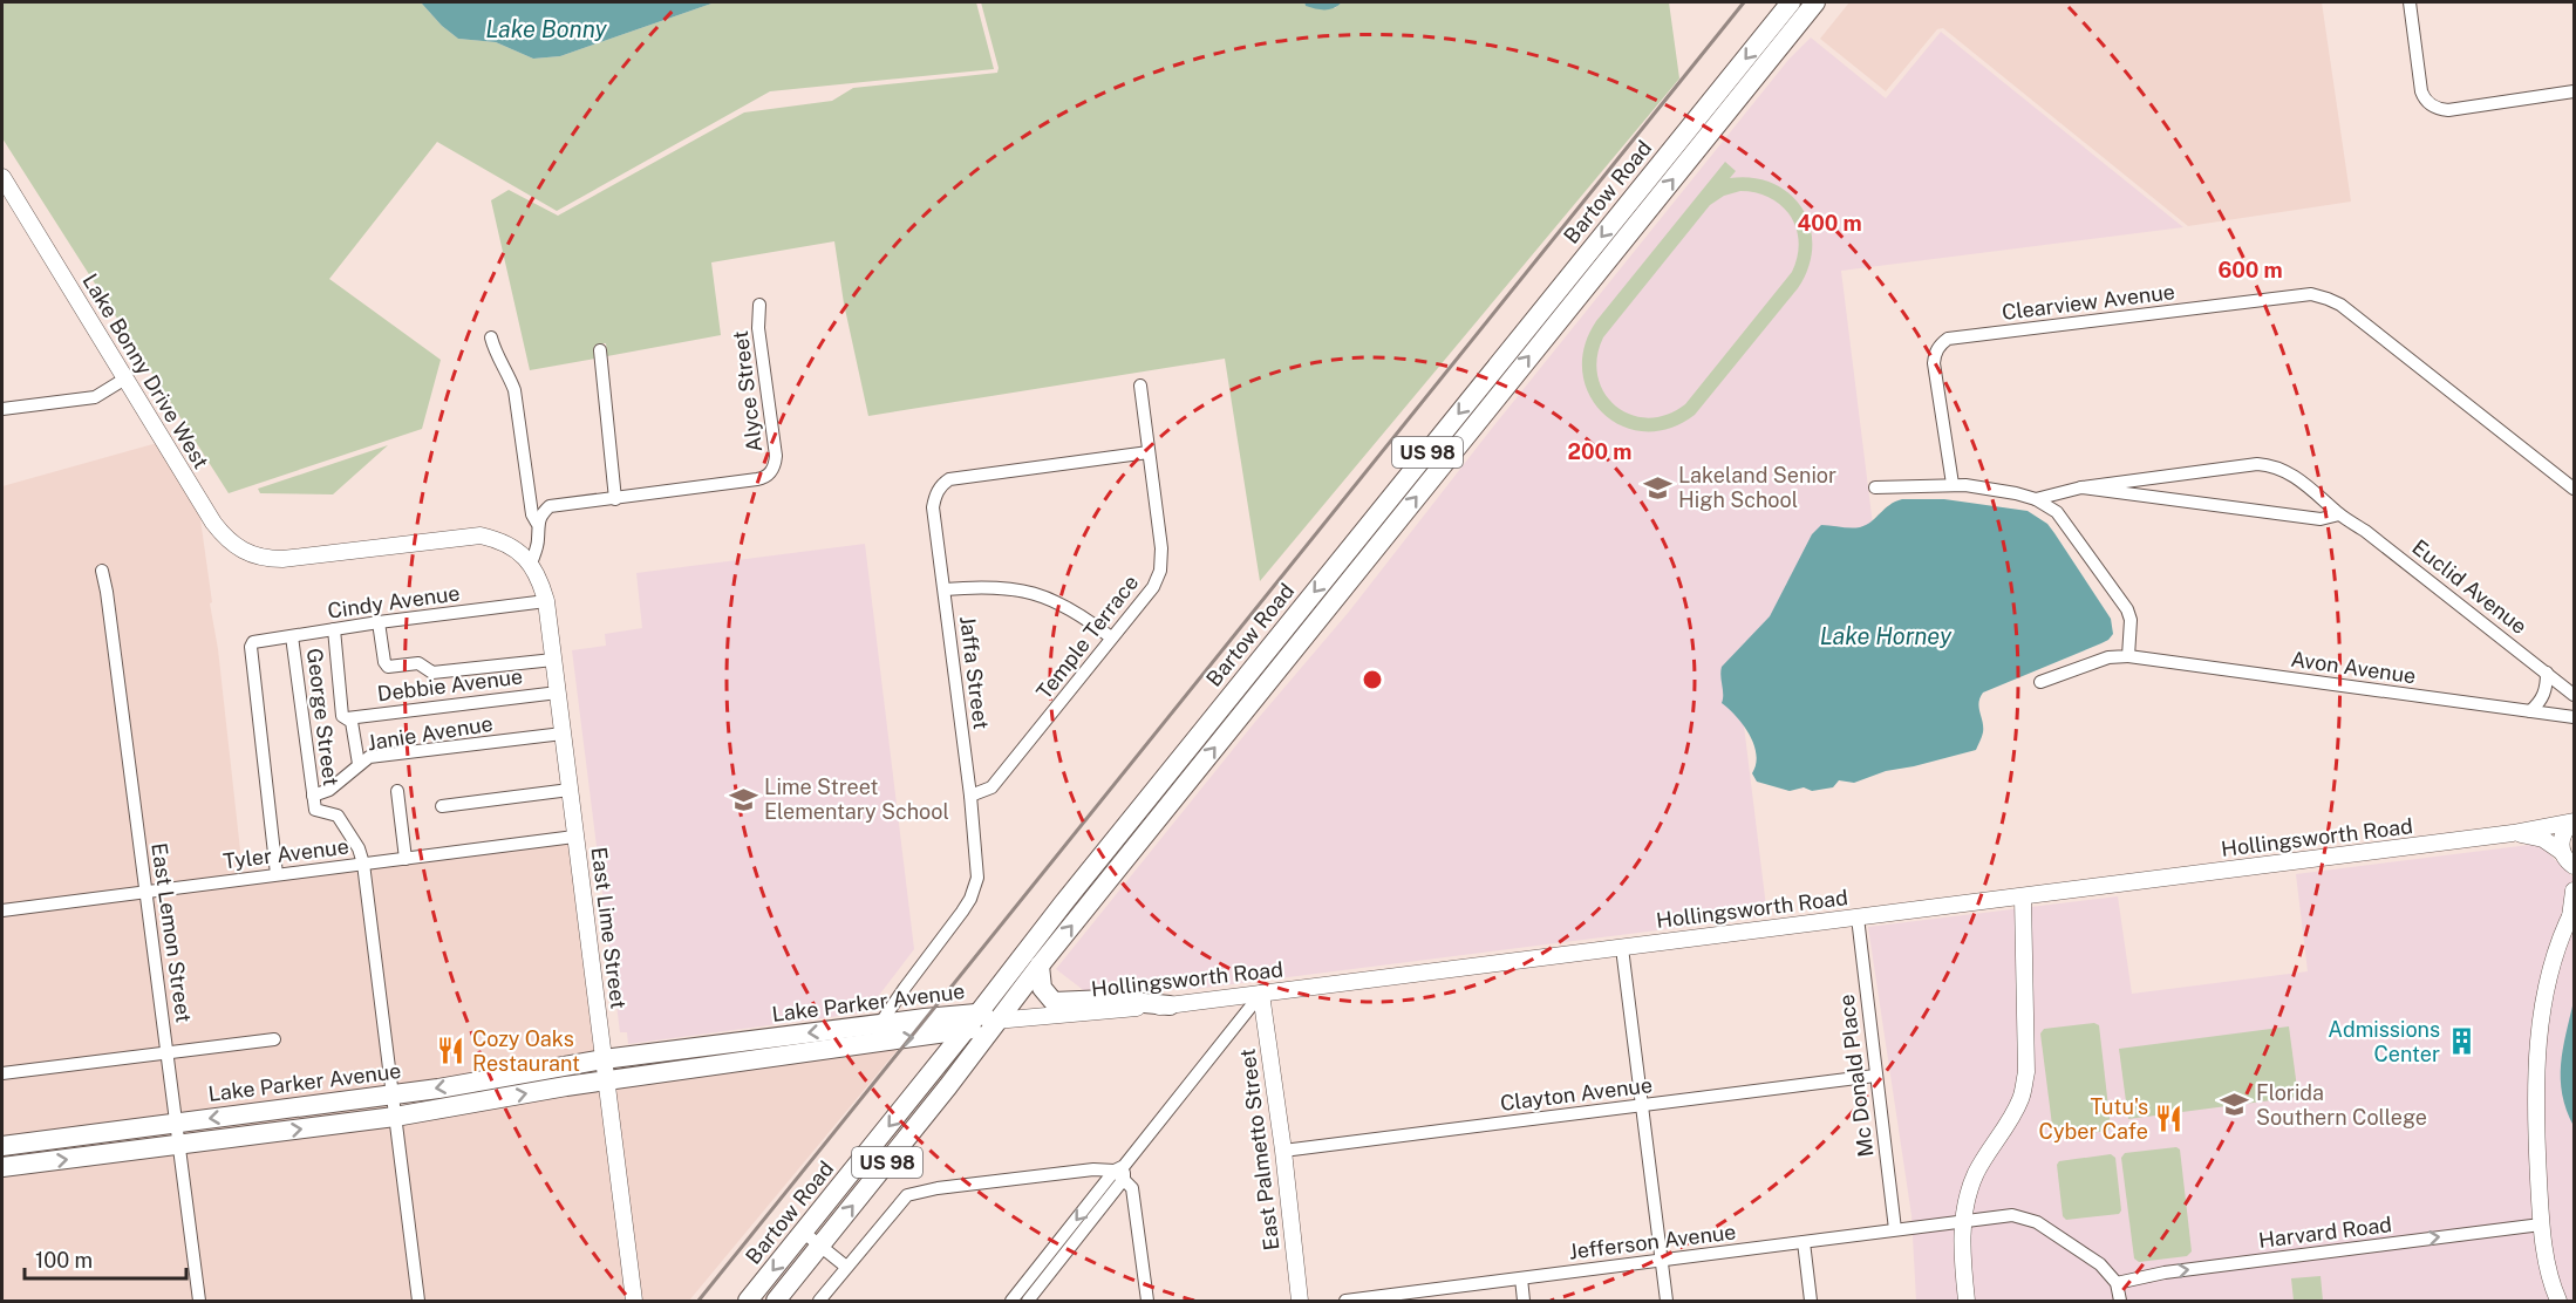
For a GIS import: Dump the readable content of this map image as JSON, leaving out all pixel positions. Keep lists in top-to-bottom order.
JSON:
{
  "streets": {
    "main road": ["Bartow Road", "US 98", "Lake Parker Avenue"],
    "street": [
      "Clearview Avenue",
      "Lake Bonny Drive West",
      "Alyce Street",
      "Euclid Avenue",
      "Cindy Avenue",
      "Temple Terrace",
      "Avon Avenue",
      "Jaffa Street",
      "Debbie Avenue",
      "George Street",
      "Janie Avenue",
      "Hollingsworth Road",
      "Tyler Avenue",
      "East Lime Street",
      "East Lemon Street",
      "Mc Donald Place",
      "Clayton Avenue",
      "East Palmetto Street",
      "Harvard Road",
      "Jefferson Avenue"
    ]
  },
  "crossings": [
    ["Bartow Road", "Hollingsworth Road"],
    ["Bartow Road", "Lake Parker Avenue"],
    ["Lake Bonny Drive West", "East Lime Street"],
    ["Cindy Avenue", "George Street"],
    ["Cindy Avenue", "Tyler Avenue"],
    ["Cindy Avenue", "East Lime Street"],
    ["Temple Terrace", "Jaffa Street"],
    ["Jaffa Street", "Lake Parker Avenue"],
    ["Debbie Avenue", "East Lime Street"],
    ["George Street", "Janie Avenue"],
    ["George Street", "Tyler Avenue"],
    ["Janie Avenue", "East Lime Street"],
    ["Hollingsworth Road", "Lake Parker Avenue"],
    ["Hollingsworth Road", "Mc Donald Place"],
    ["Hollingsworth Road", "East Palmetto Street"],
    ["Tyler Avenue", "East Lime Street"],
    ["Tyler Avenue", "East Lemon Street"],
    ["East Lime Street", "Lake Parker Avenue"],
    ["East Lemon Street", "Lake Parker Avenue"],
    ["Mc Donald Place", "Clayton Avenue"],
    ["Mc Donald Place", "Jefferson Avenue"],
    ["Clayton Avenue", "East Palmetto Street"],
    ["Harvard Road", "Jefferson Avenue"]
  ],
  "one_way": ["Harvard Road"],
  "water": ["Lake Bonny", "Lake Horney"],
  "places": {
    "school or university": ["Lakeland Senior High School", "Lime Street Elementary School", "Florida Southern College"],
    "building": ["Admissions Center"],
    "restaurant": ["Cozy Oaks Restaurant", "Tutu's Cyber Cafe"]
  },
  "scale_bar": "100 m",
  "rings": ["400 m", "600 m", "200 m"]
}
